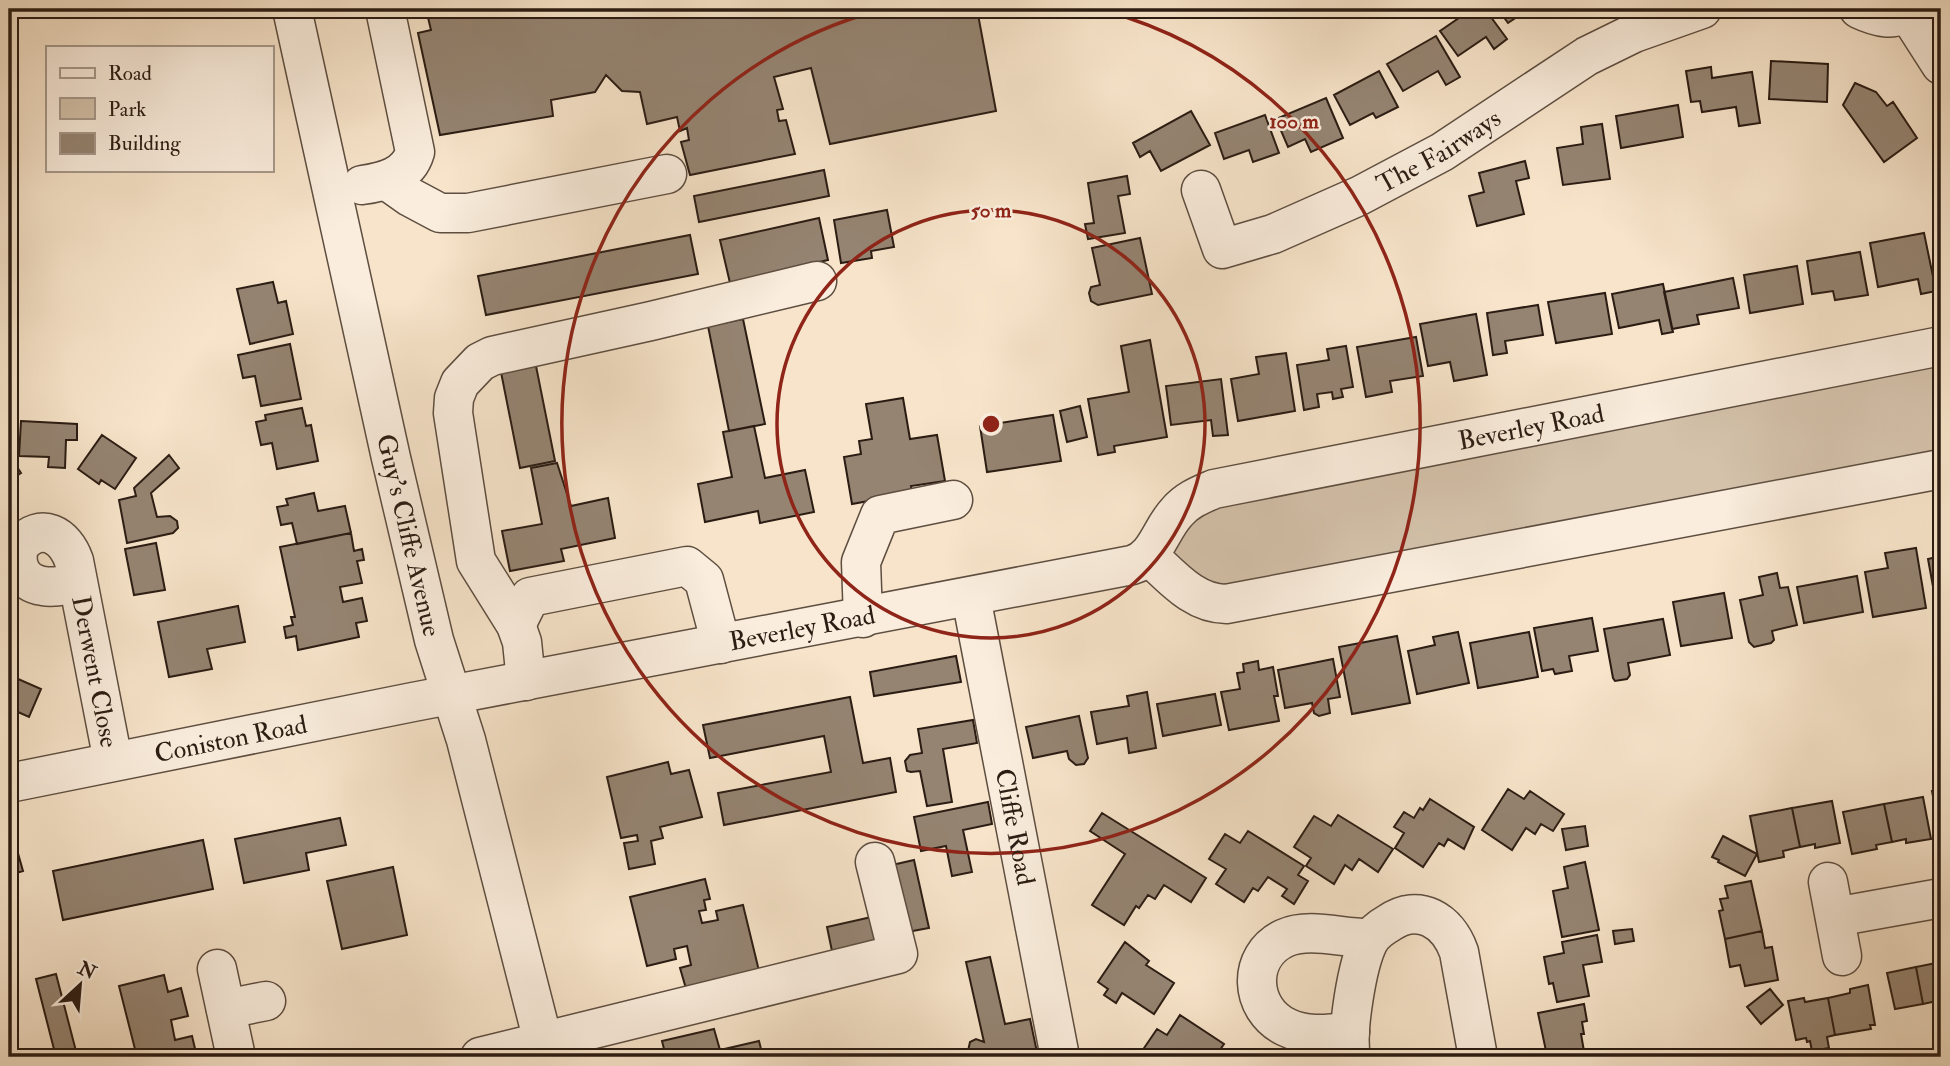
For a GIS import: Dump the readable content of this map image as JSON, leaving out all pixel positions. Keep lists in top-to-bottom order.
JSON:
{
  "streets": {
    "street": [
      "The Fairways",
      "Beverley Road",
      "Guy's Cliffe Avenue",
      "Derwent Close",
      "Coniston Road",
      "Cliffe Road"
    ]
  },
  "crossings": [
    ["Beverley Road", "Guy's Cliffe Avenue"],
    ["Beverley Road", "Coniston Road"],
    ["Beverley Road", "Cliffe Road"],
    ["Guy's Cliffe Avenue", "Coniston Road"],
    ["Derwent Close", "Coniston Road"]
  ],
  "legend": ["Road", "Park", "Building"],
  "north": "top right",
  "rings": ["100 m", "50 m"]
}
